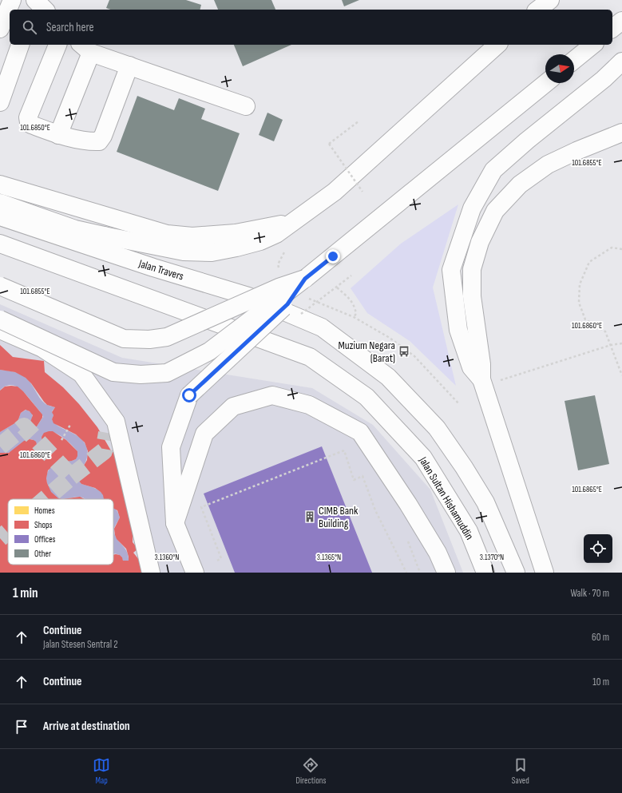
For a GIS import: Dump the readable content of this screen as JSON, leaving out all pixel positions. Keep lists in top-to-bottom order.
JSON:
{
  "streets": {
    "main road": ["Jalan Travers", "Jalan Sultan Hishamuddin"]
  },
  "places": {
    "bus stop": ["Muzium Negara (Barat)"],
    "building": ["CIMB Bank Building"]
  },
  "legend": [
    "Homes",
    "Shops",
    "Offices",
    "Other"
  ],
  "north": "right",
  "page": {
    "search": "Search here",
    "heading": ["1 min", "Walk · 70 m"],
    "list": [
      ["Continue", "Jalan Stesen Sentral 2", "60 m"],
      ["Continue", "10 m"],
      "Arrive at destination"
    ],
    "nav": ["Map", "Directions", "Saved"]
  },
  "coordinates": [
    "101.6850°E",
    "101.6855°E",
    "101.6860°E",
    "101.6865°E",
    "3.1360°N",
    "3.1365°N",
    "3.1370°N"
  ]
}
